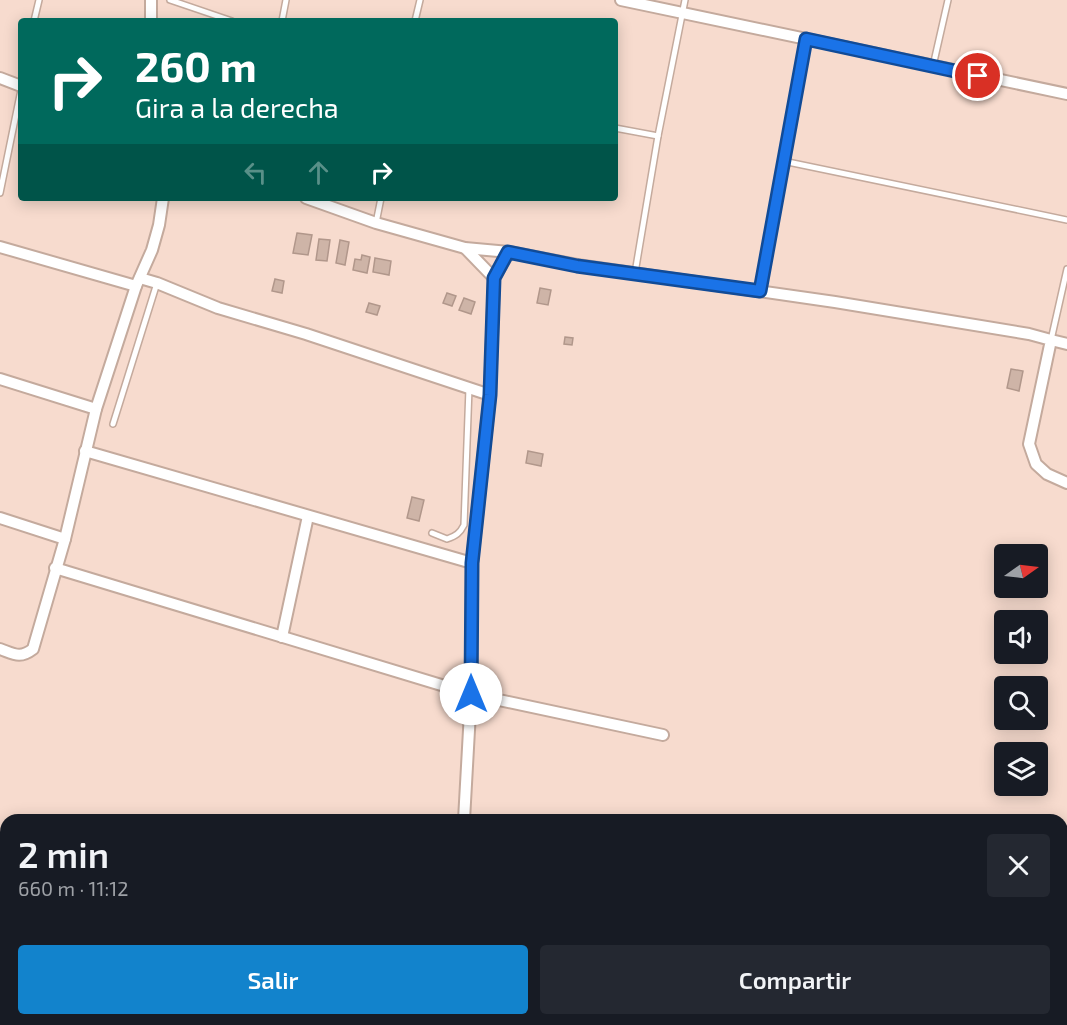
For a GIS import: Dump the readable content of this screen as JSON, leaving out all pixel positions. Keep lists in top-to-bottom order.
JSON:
{
  "north": "right",
  "page": {
    "turn": ["260 m", "Gira a la derecha"],
    "heading": ["2 min", "660 m · 11:12"],
    "buttons": ["Salir", "Compartir"]
  }
}
